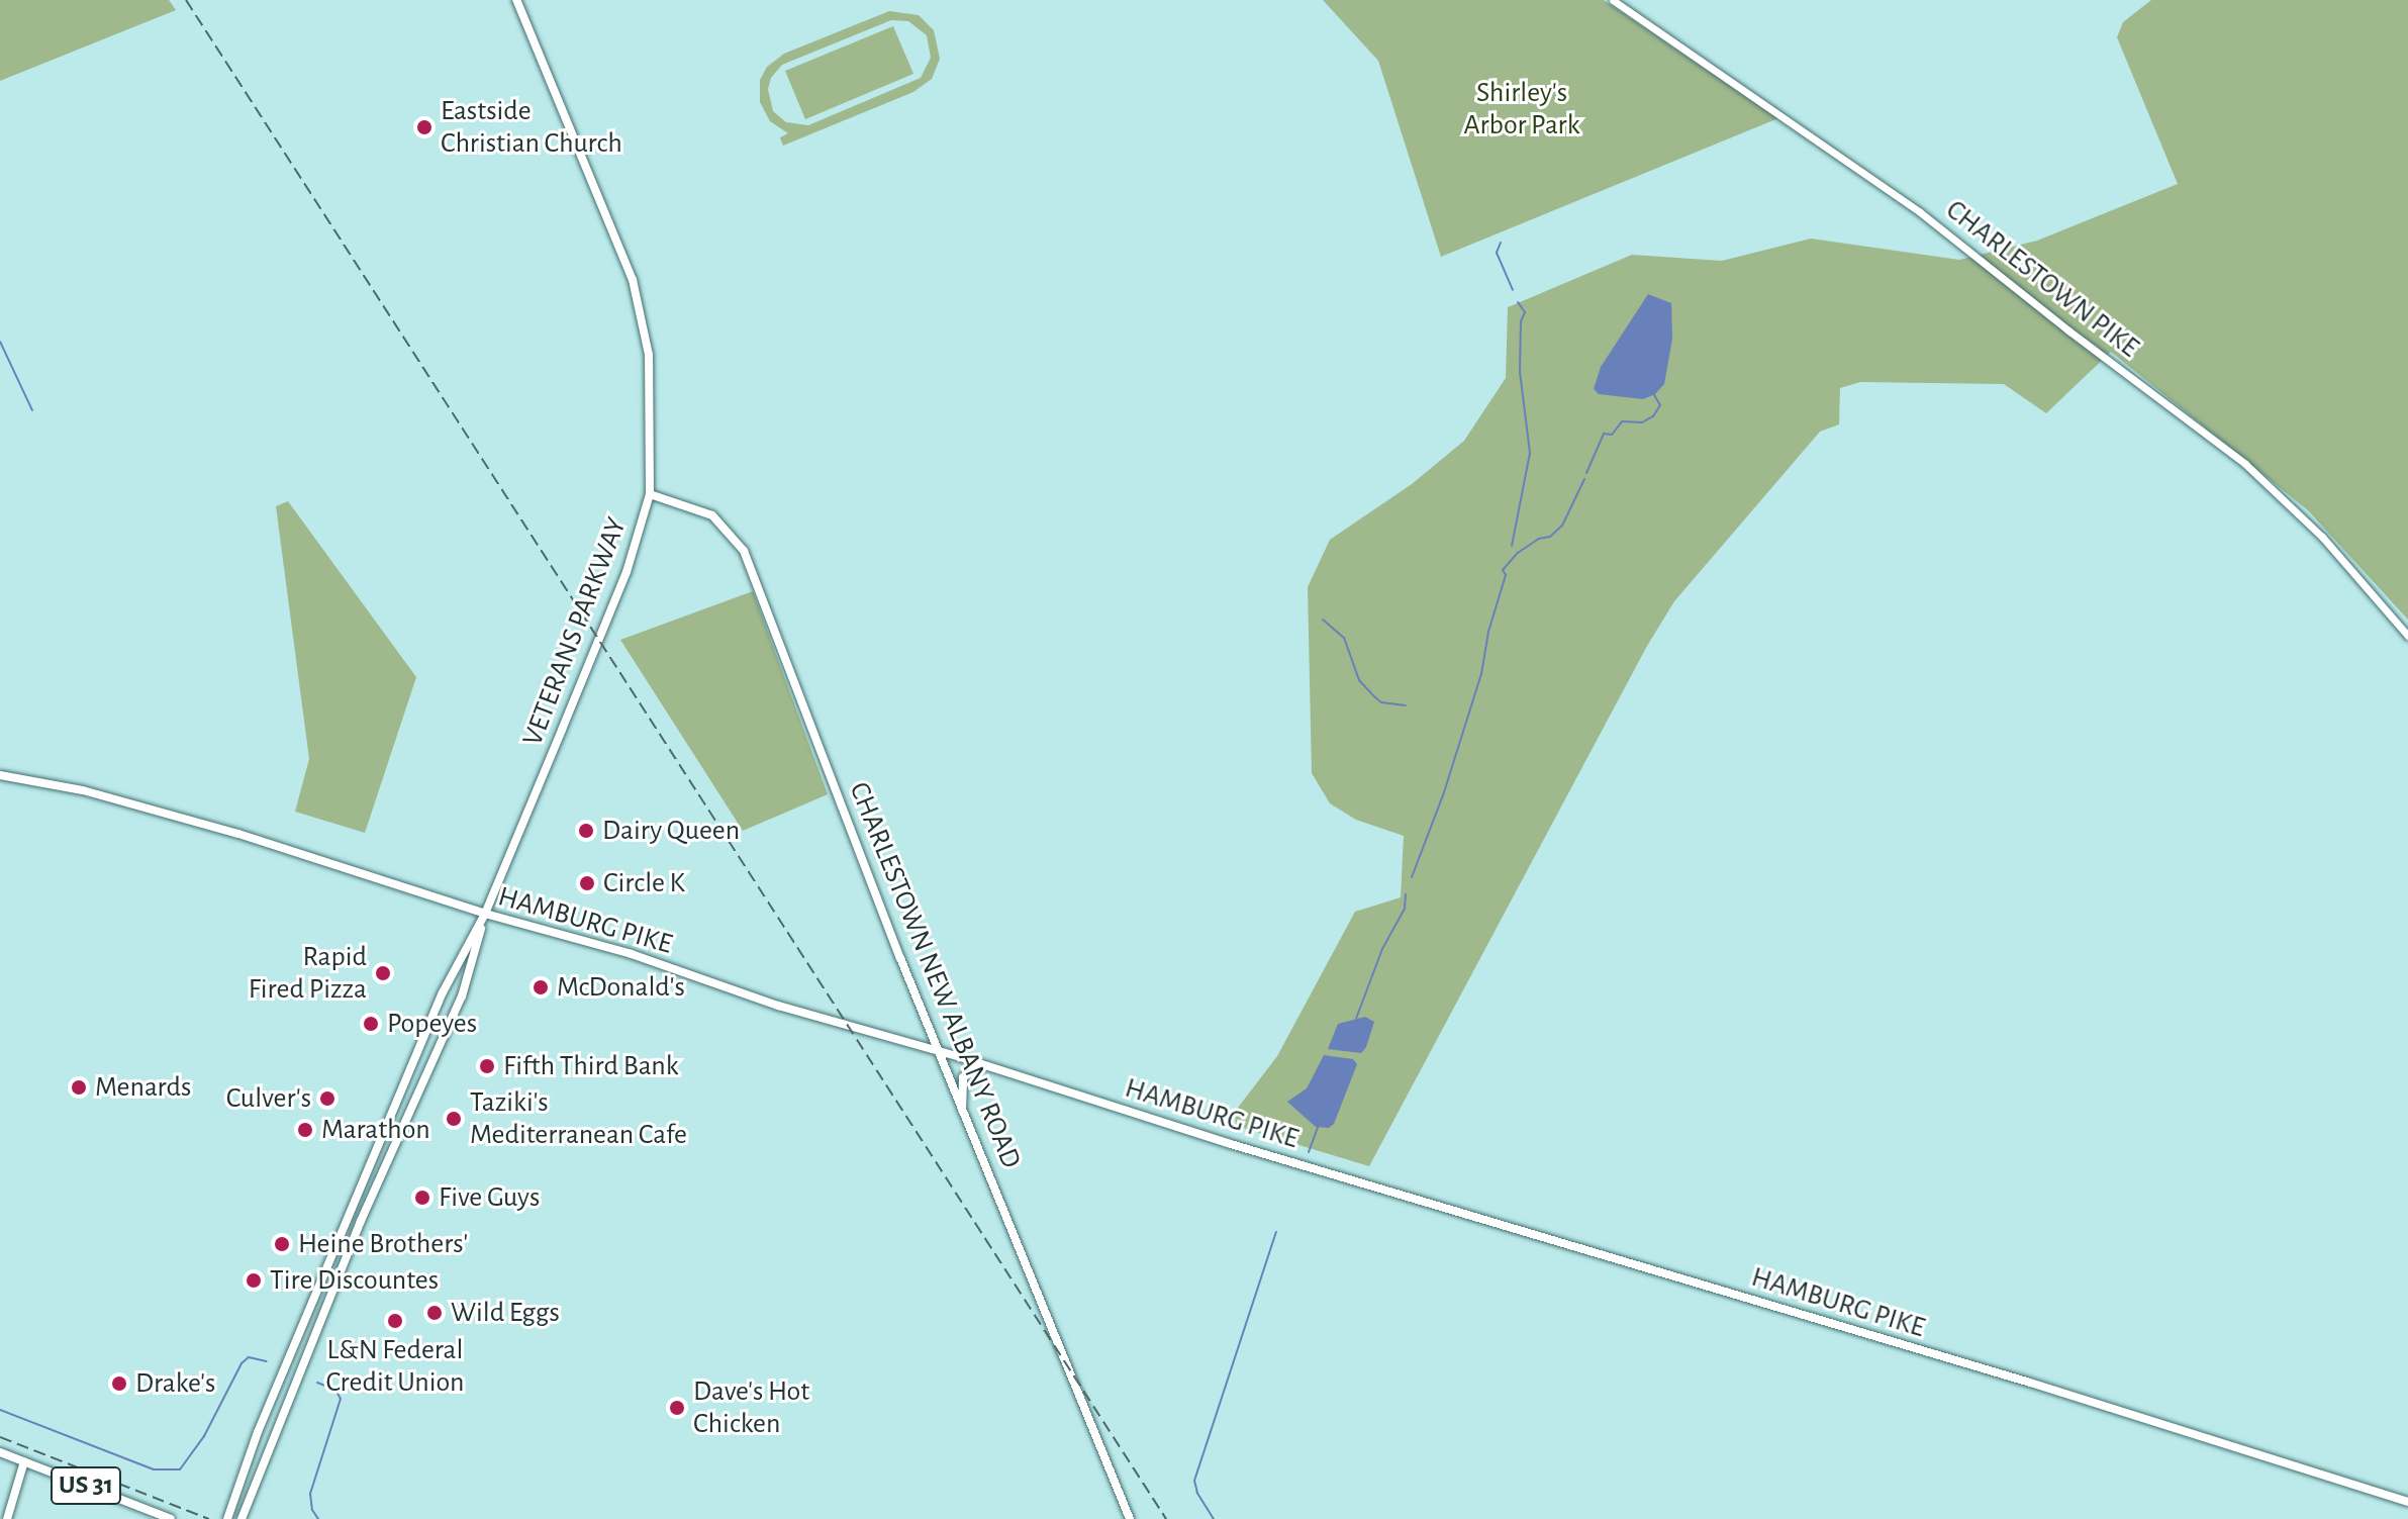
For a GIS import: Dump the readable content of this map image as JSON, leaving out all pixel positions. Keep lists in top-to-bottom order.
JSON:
{
  "streets": {
    "main road": [
      "VETERANS PARKWAY",
      "HAMBURG PIKE",
      "CHARLESTOWN NEW ALBANY ROAD",
      "US 31"
    ],
    "street": ["CHARLESTOWN PIKE"]
  },
  "crossings": [
    ["VETERANS PARKWAY", "HAMBURG PIKE"],
    ["VETERANS PARKWAY", "CHARLESTOWN NEW ALBANY ROAD"],
    ["HAMBURG PIKE", "CHARLESTOWN NEW ALBANY ROAD"]
  ],
  "parks": ["Shirley's Arbor Park"],
  "places": [
    "Eastside Christian Church",
    "Dairy Queen",
    "Circle K",
    "Rapid Fired Pizza",
    "McDonald's",
    "Popeyes",
    "Fifth Third Bank",
    "Menards",
    "Culver's",
    "Taziki's Mediterranean Cafe",
    "Marathon",
    "Five Guys",
    "Heine Brothers'",
    "Tire Discountes",
    "Wild Eggs",
    "L&N Federal Credit Union",
    "Drake's",
    "Dave's Hot Chicken"
  ]
}
